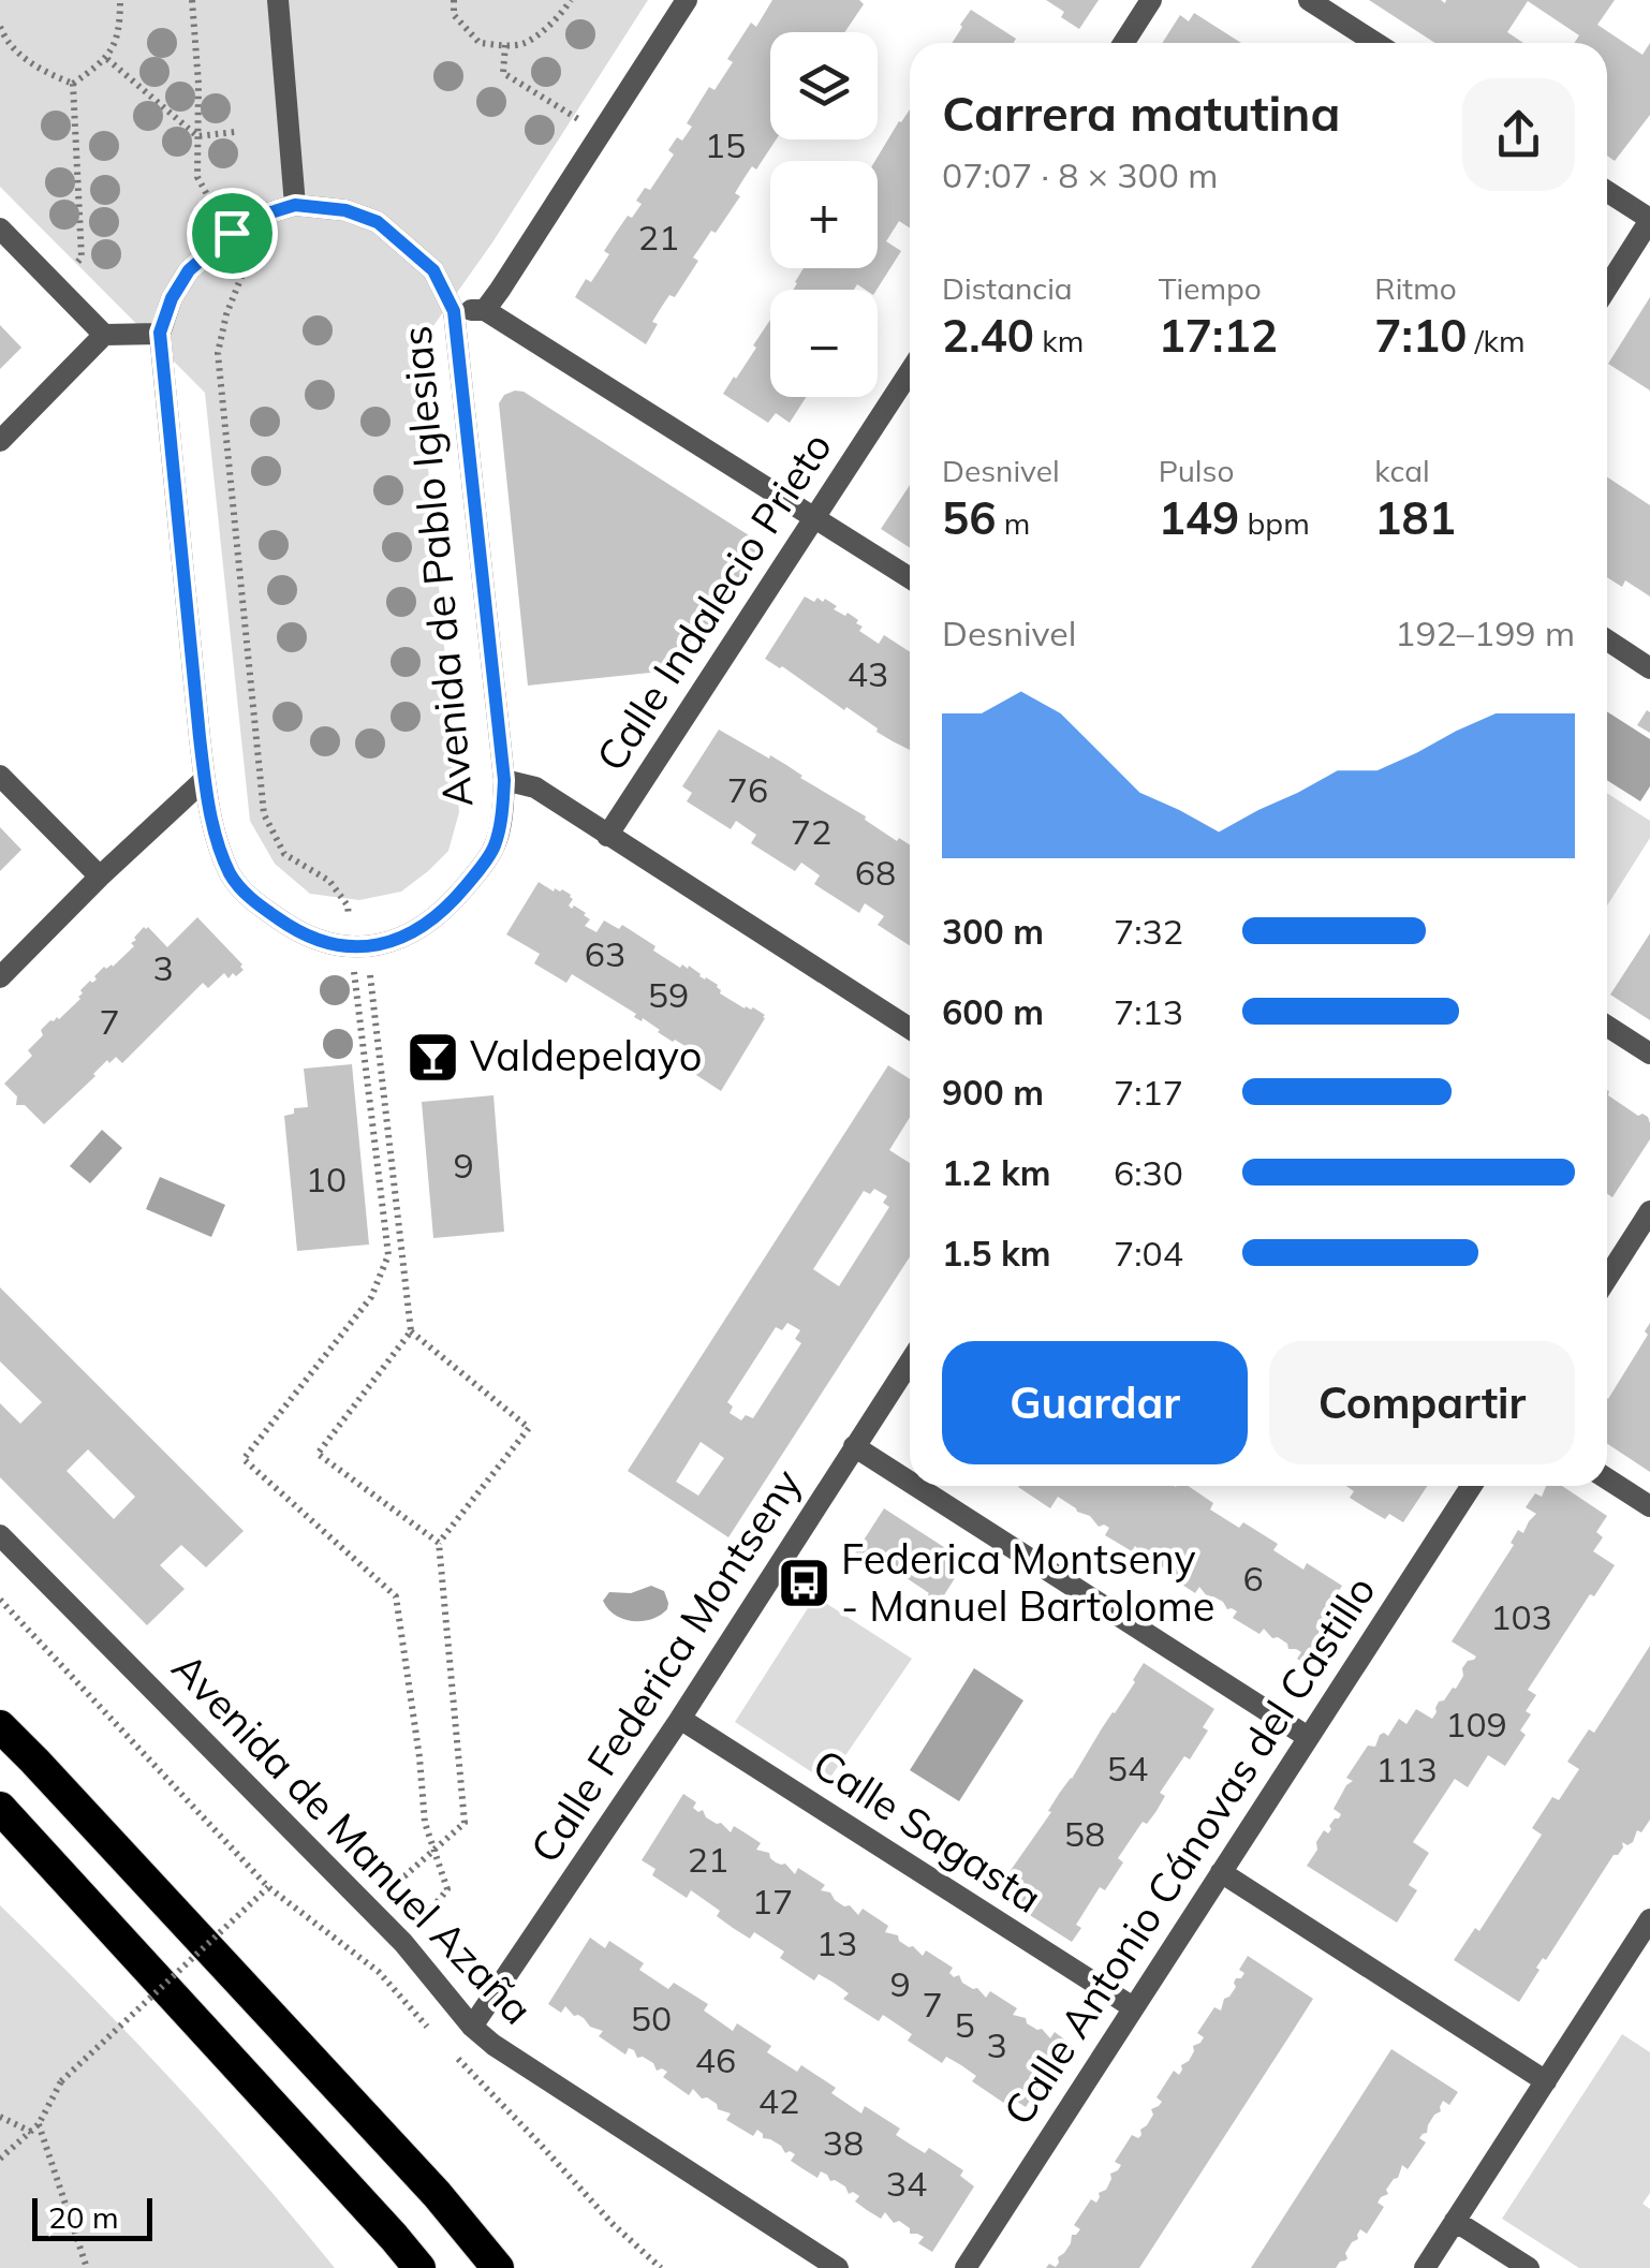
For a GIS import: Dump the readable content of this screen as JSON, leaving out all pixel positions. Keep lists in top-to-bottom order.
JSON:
{
  "streets": {
    "street": [
      "Avenida de Pablo Iglesias",
      "Calle Indalecio Prieto",
      "Calle Federica Montseny",
      "Calle Sagasta",
      "Avenida de Manuel Azaña",
      "Calle Antonio Cánovas del Castillo"
    ]
  },
  "crossings": [
    ["Calle Federica Montseny", "Calle Sagasta"],
    ["Calle Federica Montseny", "Avenida de Manuel Azaña"],
    ["Calle Sagasta", "Calle Antonio Cánovas del Castillo"]
  ],
  "places": {
    "bar": ["Valdepelayo"],
    "bus stop": ["Federica Montseny - Manuel Bartolome"]
  },
  "house_numbers": [
    "15",
    "21",
    "43",
    "76",
    "72",
    "68",
    "63",
    "3",
    "59",
    "7",
    "9",
    "10",
    "6",
    "103",
    "109",
    "54",
    "113",
    "58",
    "21",
    "17",
    "13",
    "9",
    "7",
    "50",
    "5",
    "3",
    "46",
    "42",
    "38",
    "34"
  ],
  "scale_bar": "20 m",
  "page": {
    "map_buttons": ["+", "−"],
    "heading": ["Carrera matutina", "07:07 · 8 × 300 m"],
    "stats": [
      ["Distancia", "2.40 km"],
      ["Tiempo", "17:12"],
      ["Ritmo", "7:10 /km"],
      ["Desnivel", "56 m"],
      ["Pulso", "149 bpm"],
      ["kcal", "181"]
    ],
    "chart": ["Desnivel", "192–199 m"],
    "list": [
      {
        "name": "300 m",
        "note": "7:32"
      },
      {
        "name": "600 m",
        "note": "7:13"
      },
      {
        "name": "900 m",
        "note": "7:17"
      },
      {
        "name": "1.2 km",
        "note": "6:30"
      },
      {
        "name": "1.5 km",
        "note": "7:04"
      }
    ],
    "buttons": ["Guardar", "Compartir"],
    "scale": "20 m"
  }
}
